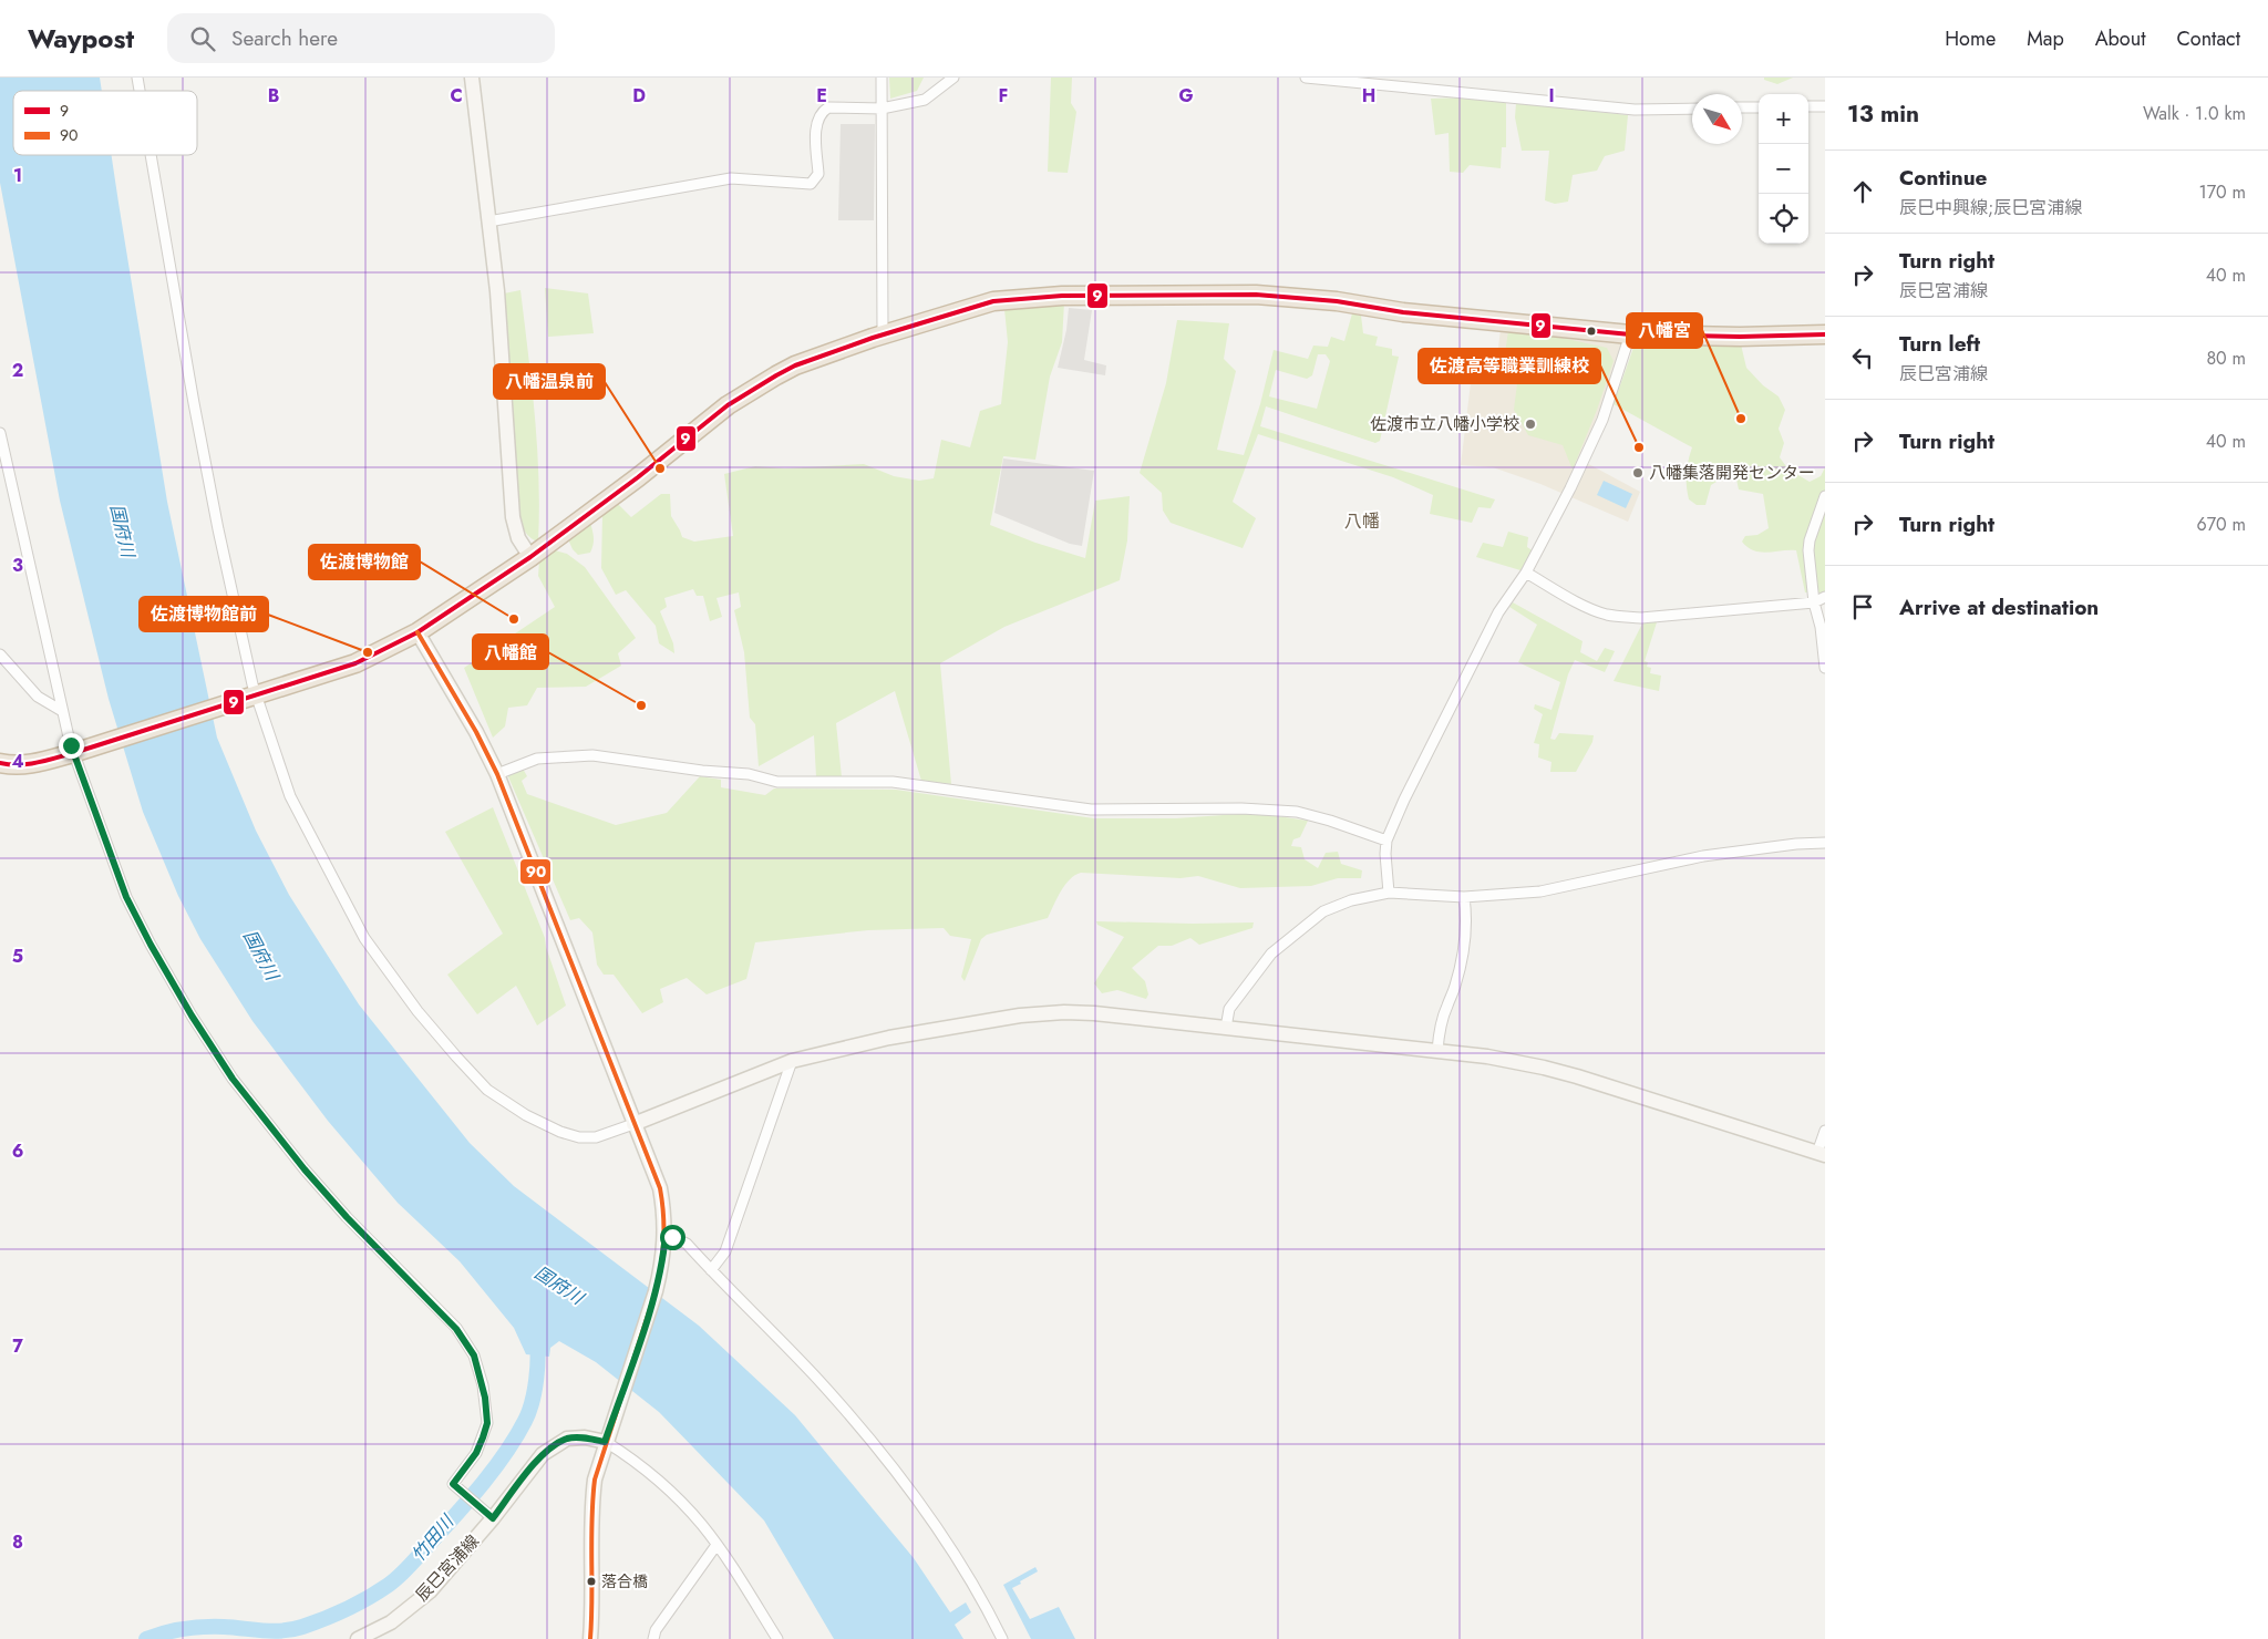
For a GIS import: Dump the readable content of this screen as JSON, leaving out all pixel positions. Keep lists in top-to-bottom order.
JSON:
{
  "streets": {
    "street": ["辰巳宮浦線"]
  },
  "districts": ["八幡"],
  "water": ["国府川", "竹田川"],
  "places": [
    "八幡宮",
    "佐渡市立八幡小学校",
    "佐渡高等職業訓練校",
    "八幡温泉前",
    "八幡集落開発センター",
    "佐渡博物館",
    "佐渡博物館前",
    "八幡館",
    "落合橋"
  ],
  "lines": ["transit line 9", "transit line 90"],
  "legend": ["9", "90"],
  "north": "bottom right",
  "page": {
    "header": "Waypost",
    "search": "Search here",
    "nav": [
      "Home",
      "Map",
      "About",
      "Contact"
    ],
    "heading": ["13 min", "Walk · 1.0 km"],
    "map_buttons": ["+", "−"],
    "list": [
      ["Continue", "辰巳中興線;辰巳宮浦線", "170 m"],
      ["Turn right", "辰巳宮浦線", "40 m"],
      ["Turn left", "辰巳宮浦線", "80 m"],
      ["Turn right", "40 m"],
      ["Turn right", "670 m"],
      "Arrive at destination"
    ]
  },
  "grid": {
    "columns": [
      "B",
      "C",
      "D",
      "E",
      "F",
      "G",
      "H",
      "I"
    ],
    "rows": [
      "1",
      "2",
      "3",
      "4",
      "5",
      "6",
      "7",
      "8"
    ]
  }
}
